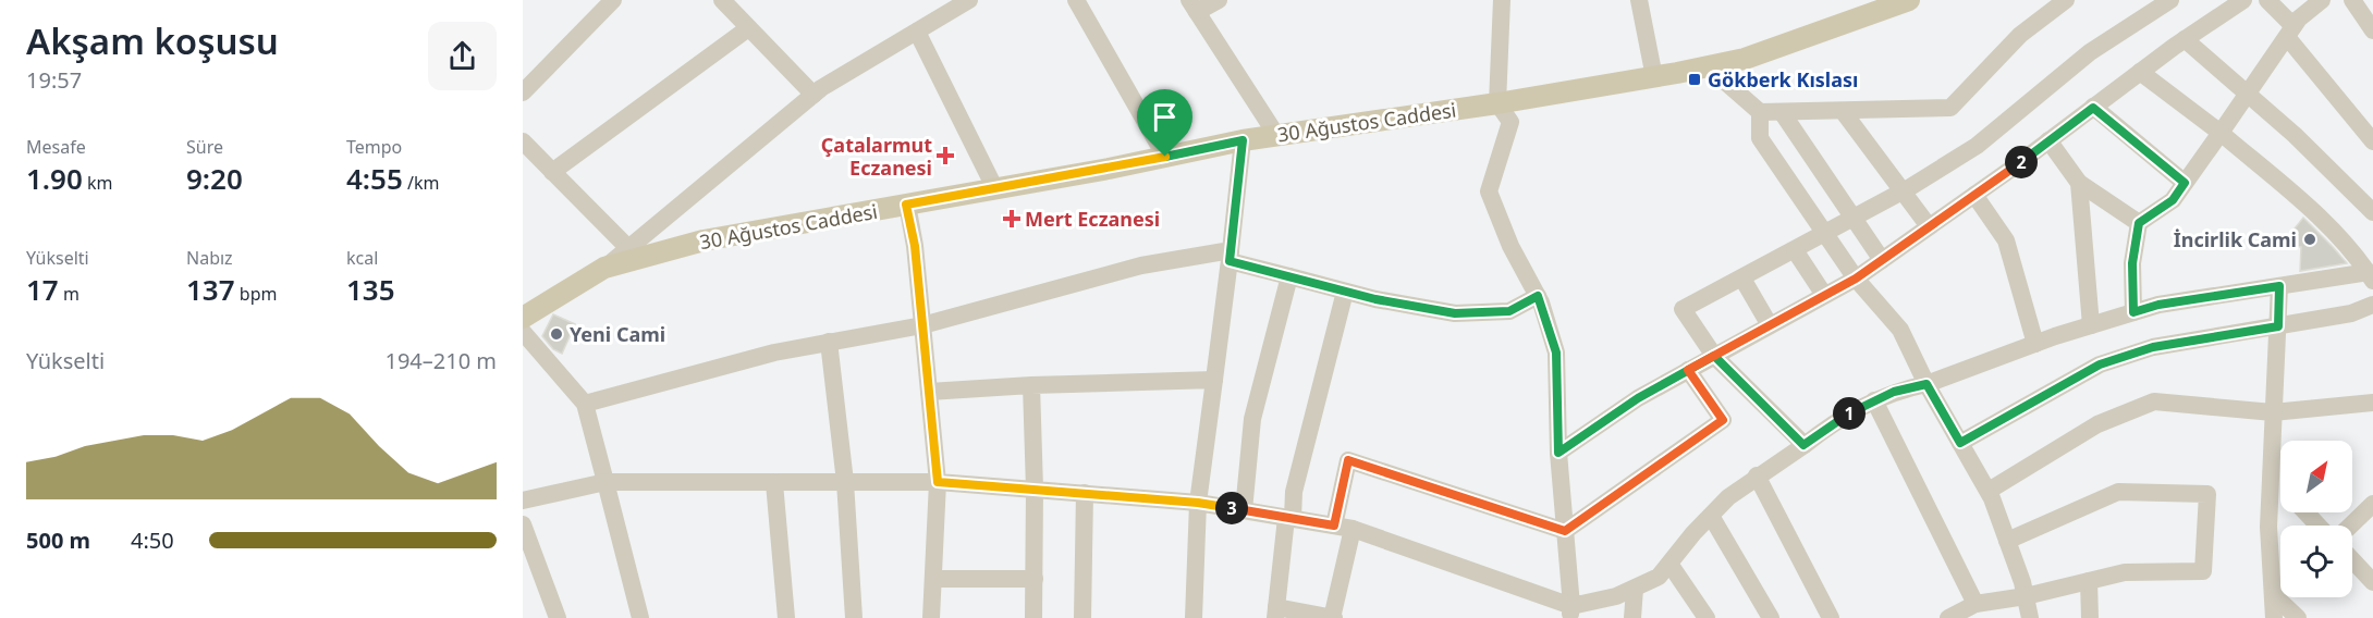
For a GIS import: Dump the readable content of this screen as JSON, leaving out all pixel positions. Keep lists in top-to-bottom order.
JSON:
{
  "streets": {
    "main road": ["30 Ağustos Caddesi"]
  },
  "places": {
    "transit": ["Gökberk Kıslası"],
    "health": ["Çatalarmut Eczanesi", "Mert Eczanesi"],
    "other": ["İncirlik Cami", "Yeni Cami"]
  },
  "north": "top right",
  "page": {
    "heading": ["Akşam koşusu", "19:57"],
    "stats": [
      ["Mesafe", "1.90 km"],
      ["Süre", "9:20"],
      ["Tempo", "4:55 /km"],
      ["Yükselti", "17 m"],
      ["Nabız", "137 bpm"],
      ["kcal", "135"]
    ],
    "pins": ["2", "1", "3"],
    "chart": ["Yükselti", "194–210 m"],
    "list": [
      {
        "name": "500 m",
        "note": "4:50"
      }
    ]
  }
}
